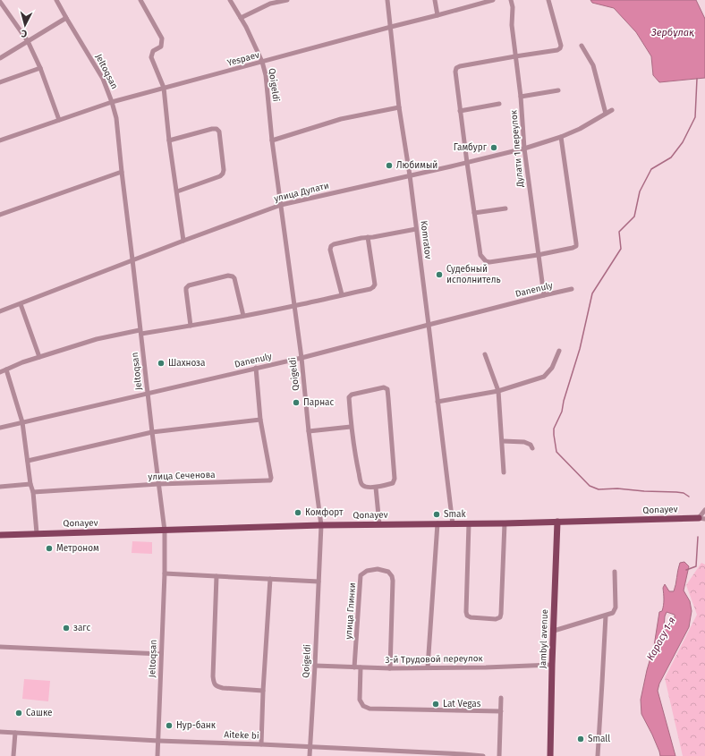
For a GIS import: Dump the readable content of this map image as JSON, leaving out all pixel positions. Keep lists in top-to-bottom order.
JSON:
{
  "streets": {
    "main road": ["Qonayev", "Jambyl avenue"],
    "street": [
      "Yespaev",
      "Jeltoqsan",
      "Qoigeldi",
      "Дулати 1 переулок",
      "улица Дулати",
      "Komratov",
      "Danenuly",
      "улица Сеченова",
      "улица Глинки",
      "3-й Трудовой переулок",
      "Aiteke bi"
    ]
  },
  "crossings": [
    ["Yespaev", "Jeltoqsan"],
    ["Yespaev", "Qoigeldi"],
    ["Yespaev", "Komratov"],
    ["Jeltoqsan", "улица Дулати"],
    ["Jeltoqsan", "Danenuly"],
    ["Jeltoqsan", "улица Сеченова"],
    ["Jeltoqsan", "Qonayev"],
    ["Jeltoqsan", "Aiteke bi"],
    ["Qoigeldi", "улица Дулати"],
    ["Qoigeldi", "Danenuly"],
    ["Qoigeldi", "Qonayev"],
    ["Qoigeldi", "3-й Трудовой переулок"],
    ["Qoigeldi", "Aiteke bi"],
    ["Дулати 1 переулок", "улица Дулати"],
    ["Дулати 1 переулок", "Danenuly"],
    ["улица Дулати", "Komratov"],
    ["Komratov", "Danenuly"],
    ["Komratov", "Qonayev"],
    ["Danenuly", "улица Сеченова"],
    ["Qonayev", "Jambyl avenue"],
    ["улица Глинки", "3-й Трудовой переулок"],
    ["Jambyl avenue", "3-й Трудовой переулок"]
  ],
  "water": ["Зербұлақ", "Карасу 1-я"],
  "places": [
    "Гамбург",
    "Любимый",
    "Судебный исполнитель",
    "Шахноза",
    "Парнас",
    "Комфорт",
    "Smak",
    "Метроном",
    "загс",
    "Lat Vegas",
    "Сашке",
    "Нур-банк",
    "Small"
  ],
  "north": "bottom"
}
